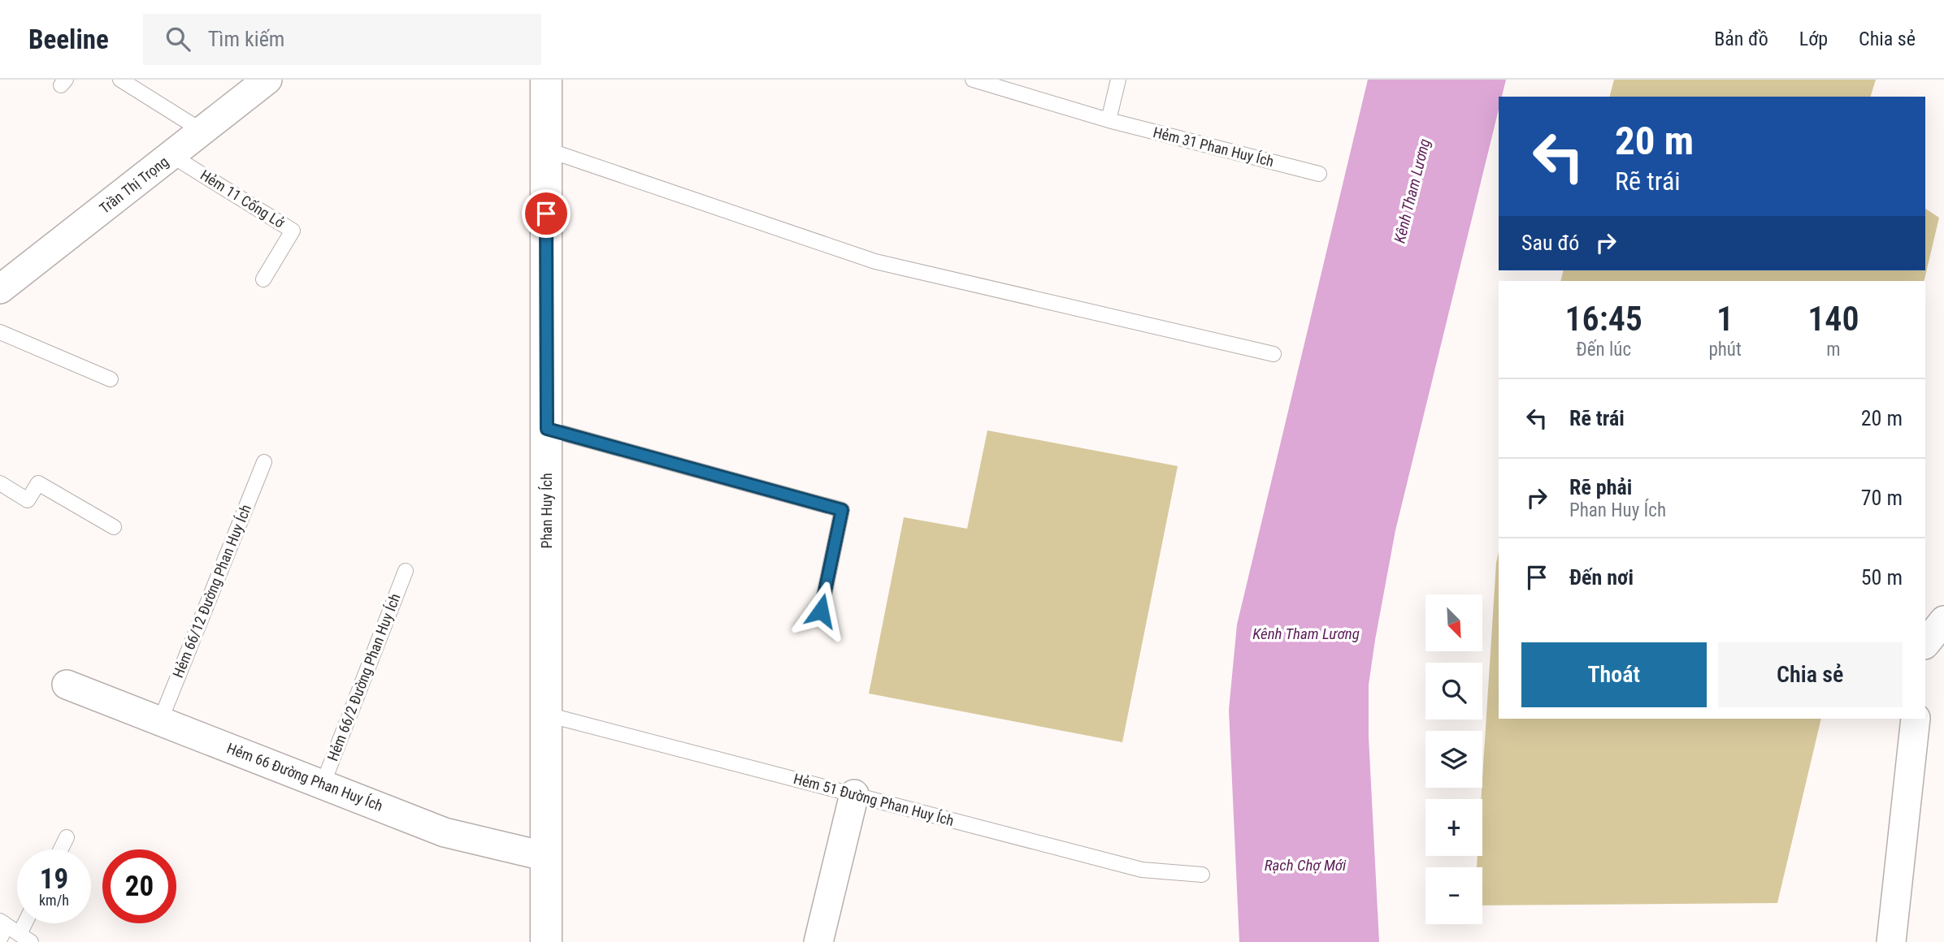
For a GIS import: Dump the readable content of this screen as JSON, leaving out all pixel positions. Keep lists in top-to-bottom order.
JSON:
{
  "streets": {
    "main road": ["Phan Huy Ích"],
    "street": ["Trần Thị Trọng", "Hẻm 66 Đường Phan Huy Ích"],
    "lane": [
      "Hẻm 31 Phan Huy Ích",
      "Hẻm 11 Cống Lở",
      "Hẻm 66/12 Đường Phan Huy Ích",
      "Hẻm 66/2 Đường Phan Huy Ích",
      "Hẻm 51 Đường Phan Huy Ích"
    ]
  },
  "crossings": [
    ["Trần Thị Trọng", "Hẻm 11 Cống Lở"],
    ["Phan Huy Ích", "Hẻm 66 Đường Phan Huy Ích"],
    ["Phan Huy Ích", "Hẻm 51 Đường Phan Huy Ích"],
    ["Hẻm 66/12 Đường Phan Huy Ích", "Hẻm 66 Đường Phan Huy Ích"],
    ["Hẻm 66/2 Đường Phan Huy Ích", "Hẻm 66 Đường Phan Huy Ích"]
  ],
  "water": ["Kênh Tham Lương", "Rạch Chợ Mới"],
  "north": "bottom right",
  "page": {
    "header": "Beeline",
    "search": "Tìm kiếm",
    "nav": ["Bản đồ", "Lớp", "Chia sẻ"],
    "turn": ["20 m", "Rẽ trái"],
    "then": "Sau đó",
    "eta": [
      "16:45",
      "Đến lúc",
      "1",
      "phút",
      "140",
      "m"
    ],
    "list": [
      {
        "name": "Rẽ trái",
        "value": "20 m"
      },
      {
        "name": "Rẽ phải",
        "note": "Phan Huy Ích",
        "value": "70 m"
      },
      {
        "name": "Đến nơi",
        "value": "50 m"
      }
    ],
    "map_buttons": ["+", "−"],
    "buttons": ["Thoát", "Chia sẻ"],
    "speed": "19 km/h",
    "limit": "20"
  }
}
